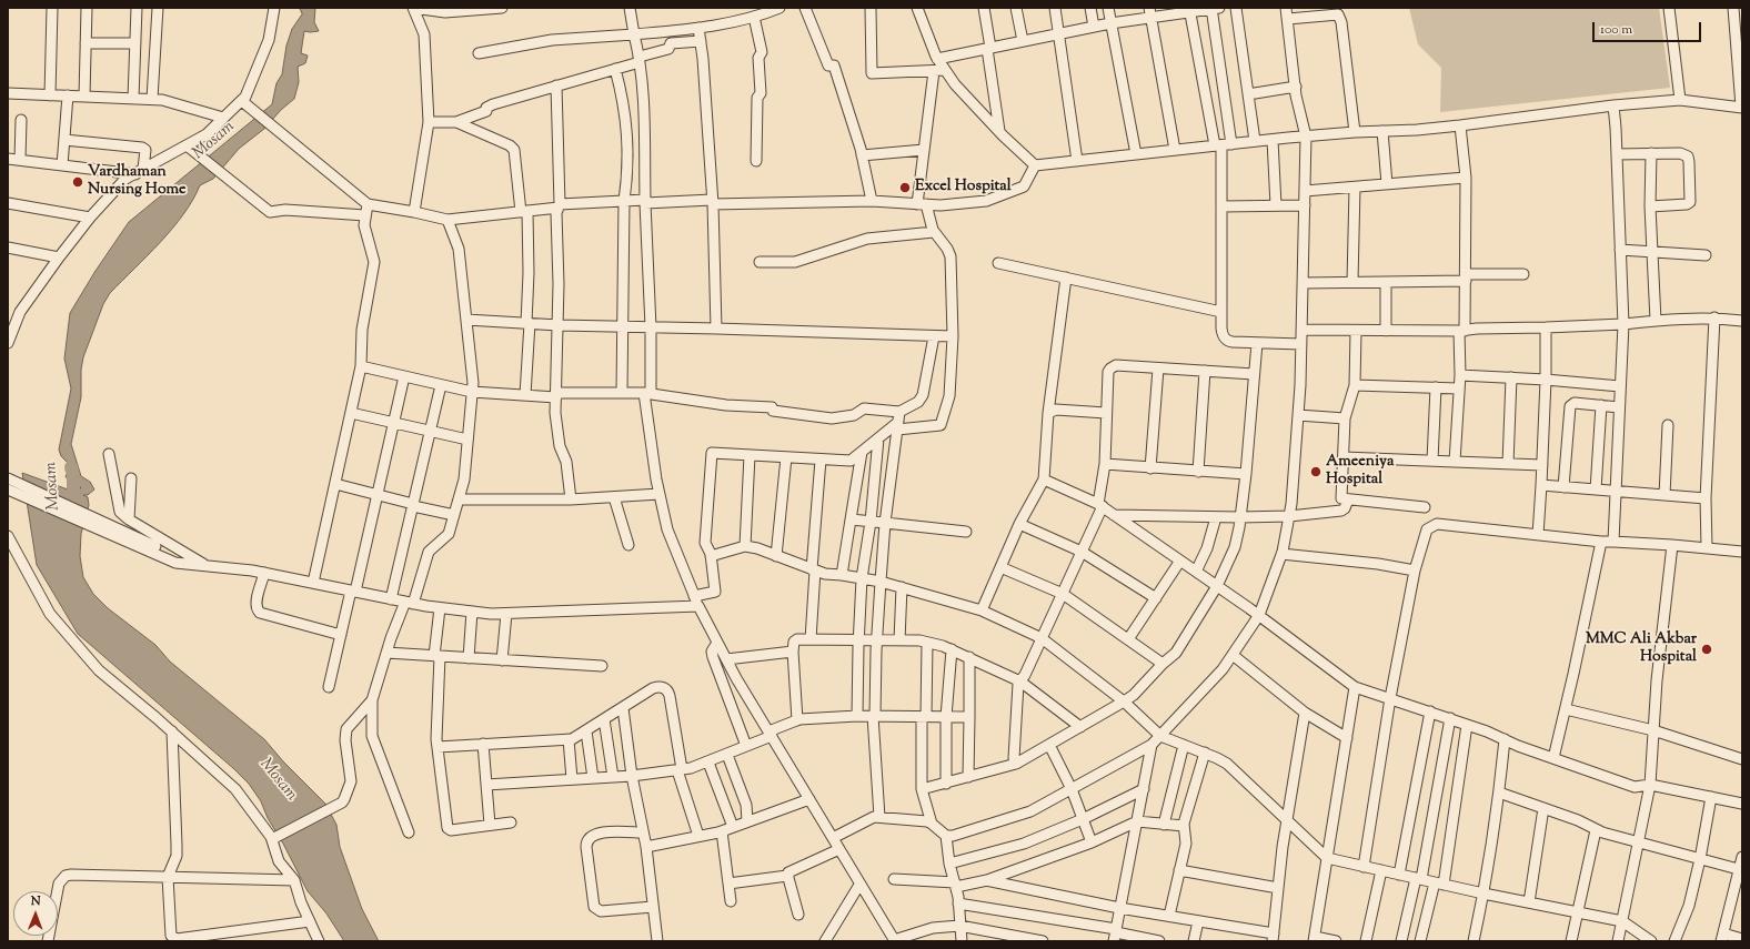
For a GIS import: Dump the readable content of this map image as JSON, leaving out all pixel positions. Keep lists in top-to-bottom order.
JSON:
{
  "water": ["Mosam"],
  "places": [
    "Vardhaman Nursing Home",
    "Excel Hospital",
    "Ameeniya Hospital",
    "MMC Ali Akbar Hospital"
  ],
  "scale_bar": "100 m",
  "north": "top"
}
